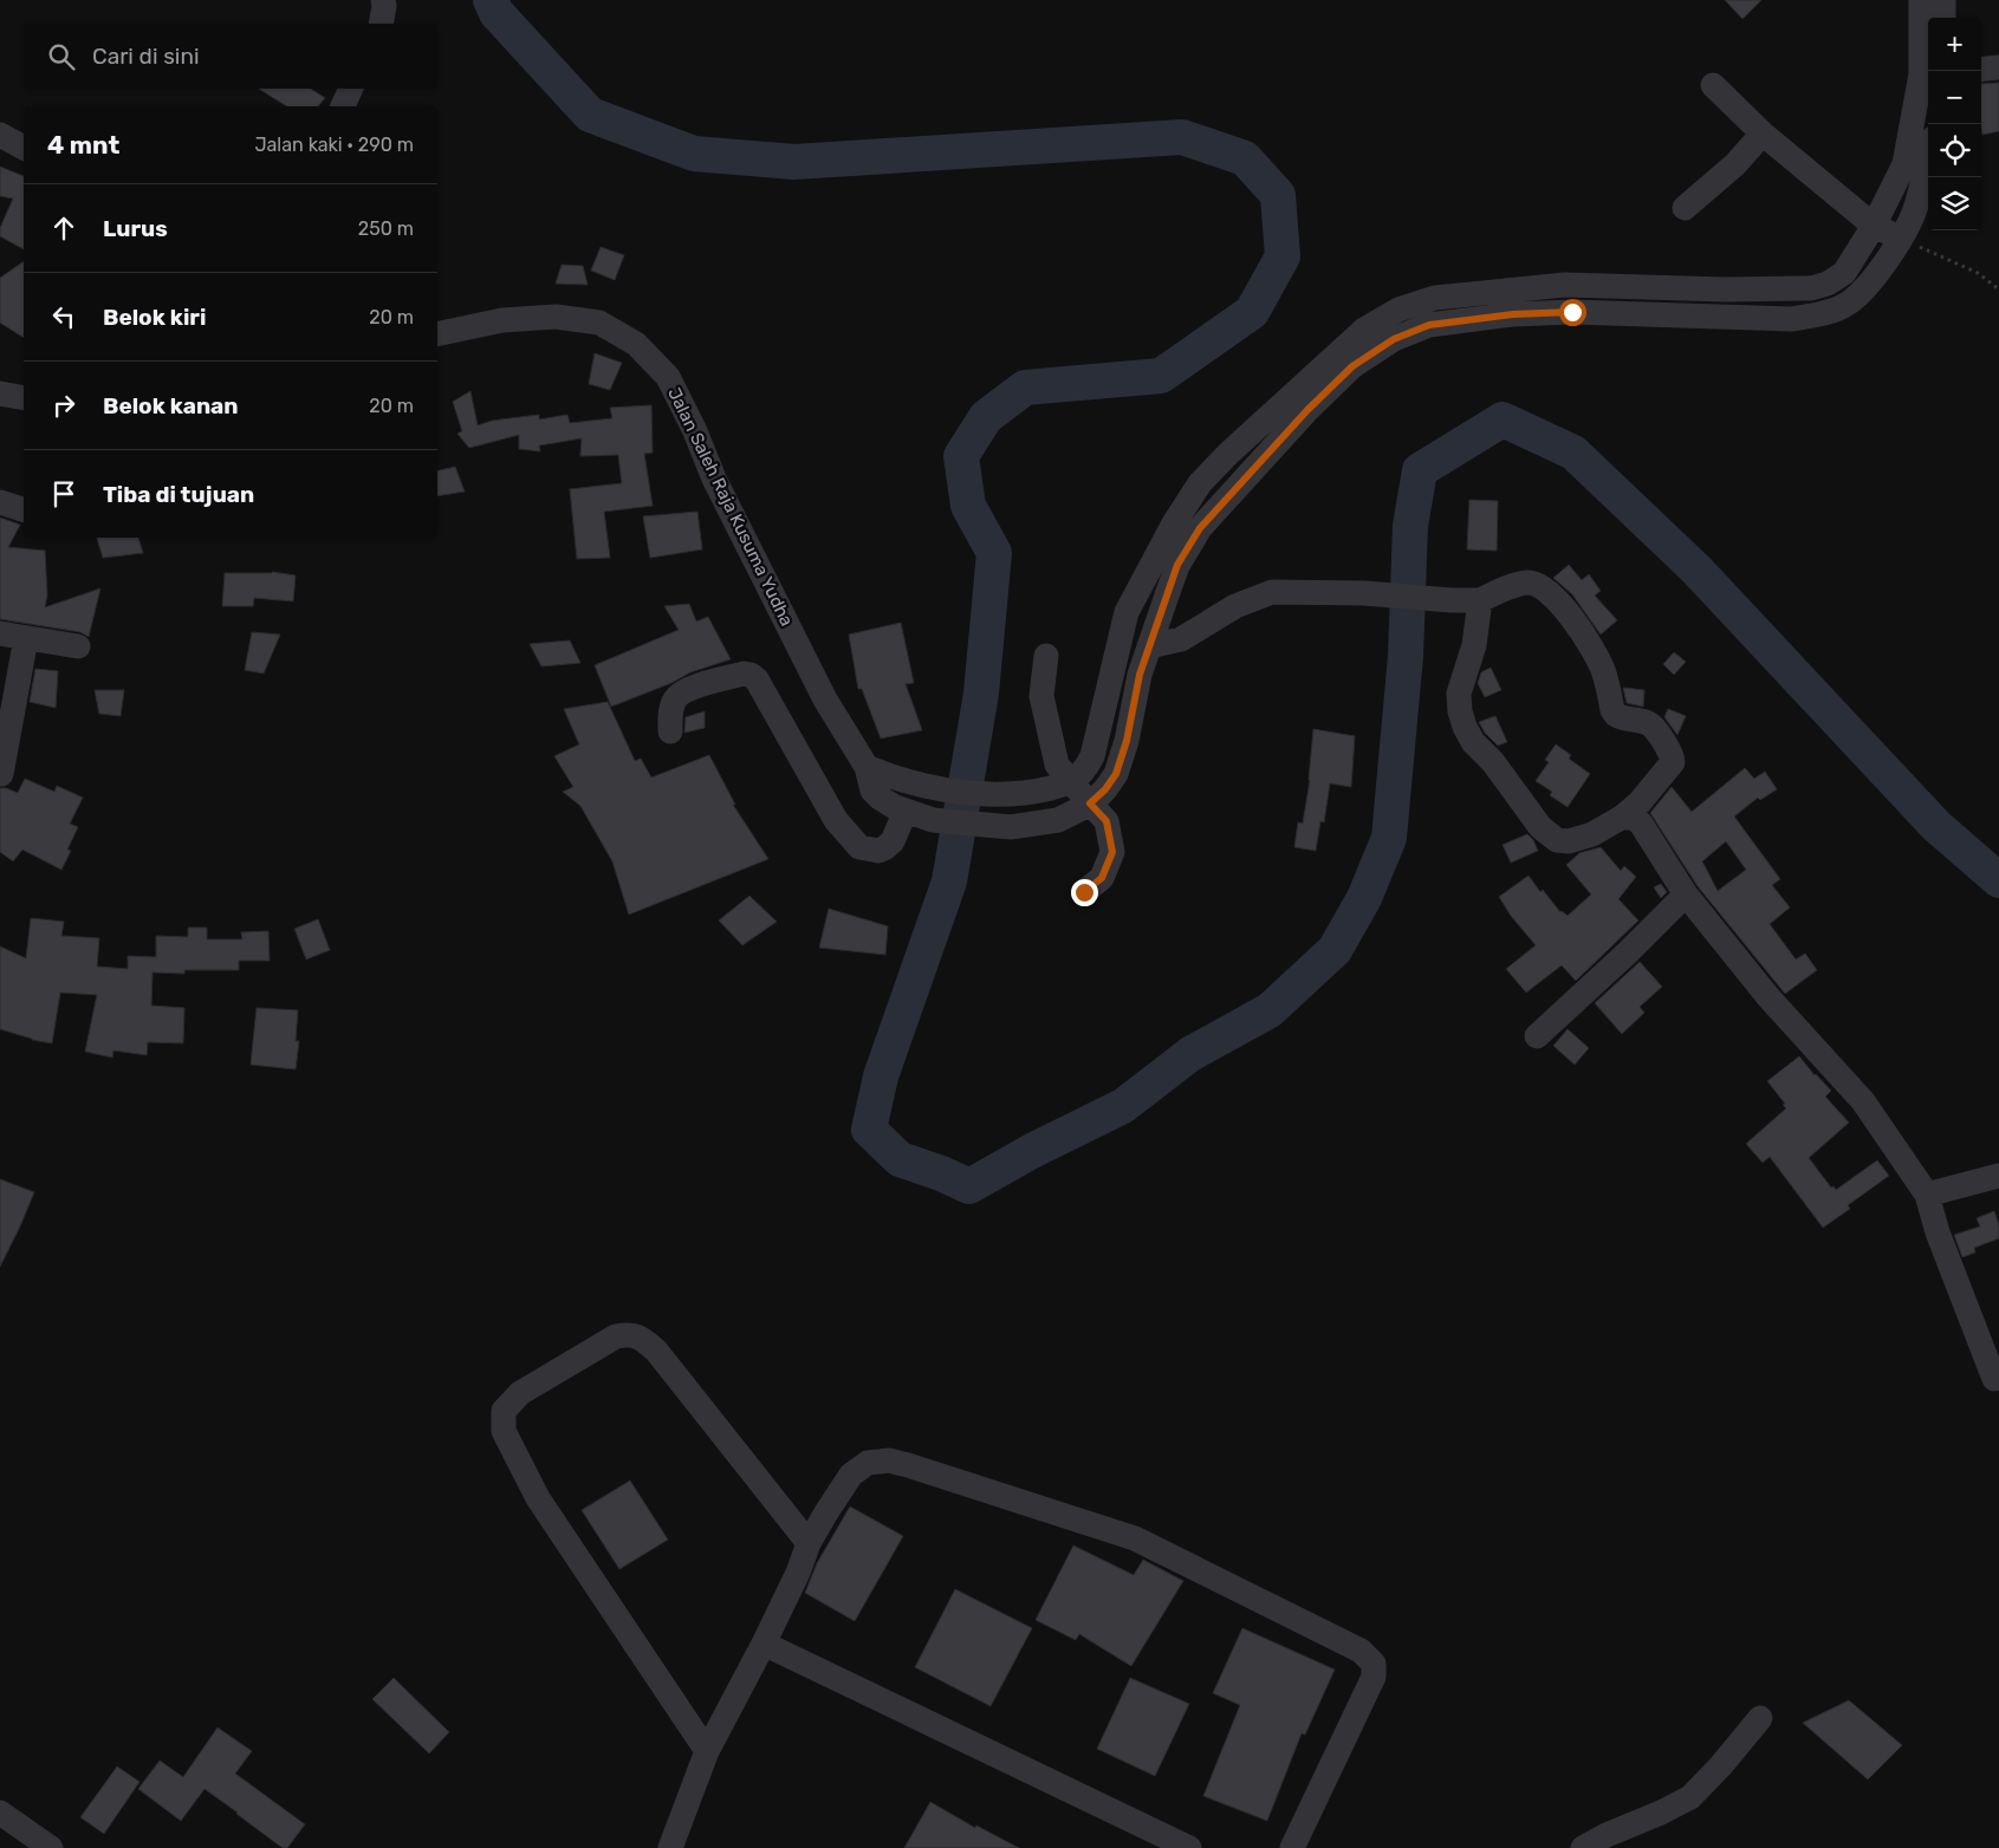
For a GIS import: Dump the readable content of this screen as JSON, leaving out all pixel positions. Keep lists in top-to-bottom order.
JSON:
{
  "streets": {
    "street": ["Jalan Saleh Raja Kusuma Yudha"]
  },
  "page": {
    "map_buttons": ["+", "−"],
    "search": "Cari di sini",
    "heading": ["4 mnt", "Jalan kaki · 290 m"],
    "list": [
      ["Lurus", "250 m"],
      ["Belok kiri", "20 m"],
      ["Belok kanan", "20 m"],
      "Tiba di tujuan"
    ]
  }
}
